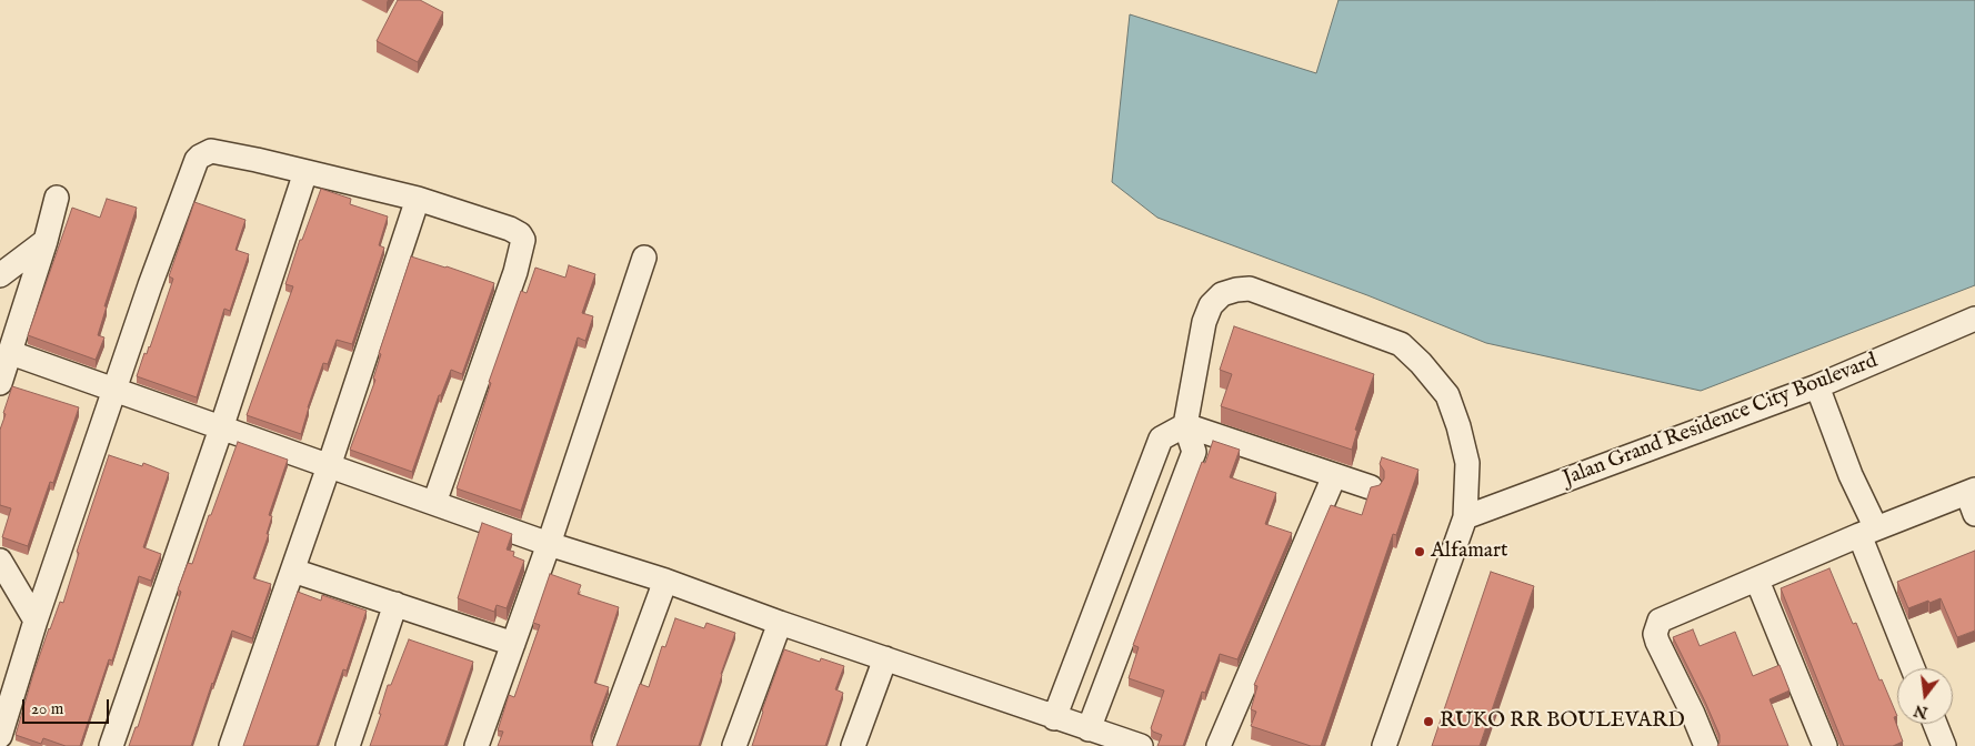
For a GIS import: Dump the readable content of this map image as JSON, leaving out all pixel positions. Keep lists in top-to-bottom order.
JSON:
{
  "streets": {
    "street": ["Jalan Grand Residence City Boulevard"]
  },
  "places": ["Alfamart", "RUKO RR BOULEVARD"],
  "scale_bar": "20 m",
  "north": "bottom"
}
